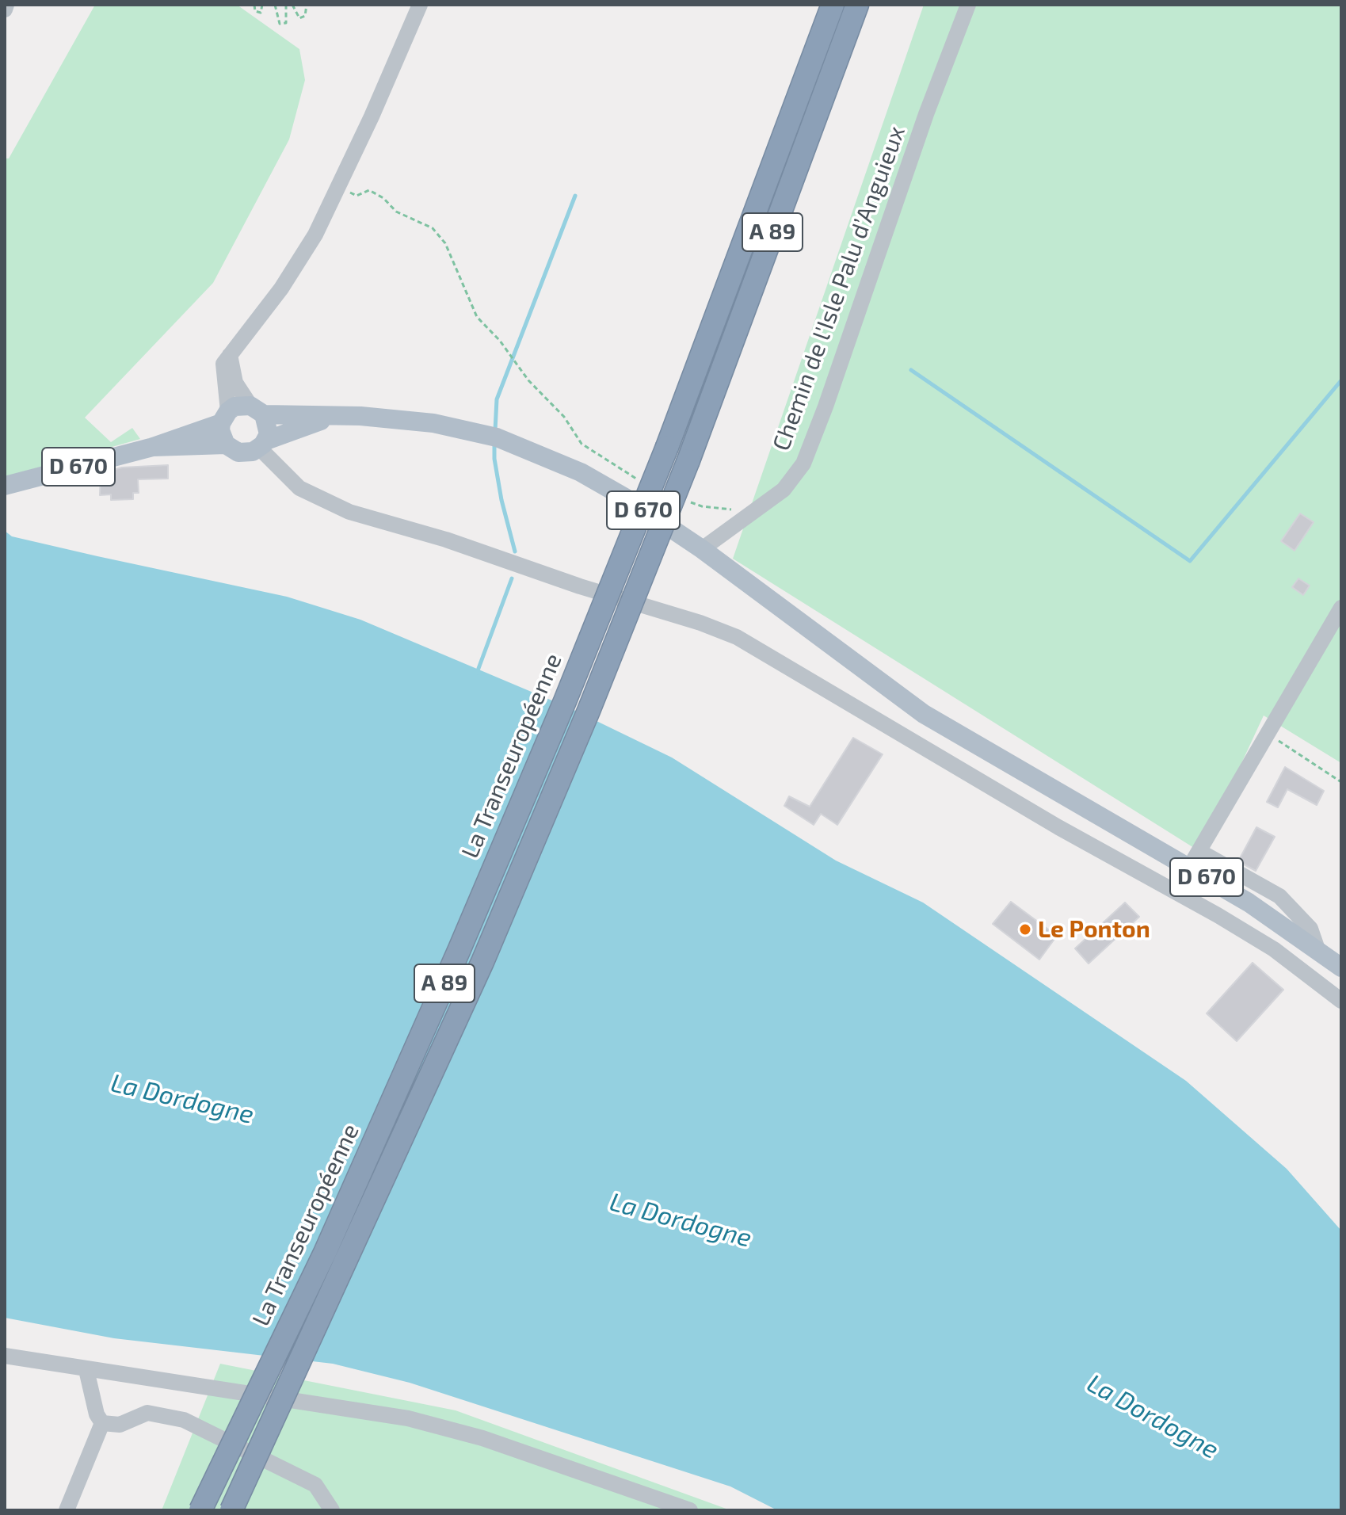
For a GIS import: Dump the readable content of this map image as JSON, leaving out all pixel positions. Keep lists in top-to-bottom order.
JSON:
{
  "streets": {
    "highway": ["A 89", "La Transeuropéenne"],
    "main road": ["D 670"],
    "street": ["Chemin de l'Isle Palu d’Anguieux"]
  },
  "crossings": [
    ["Chemin de l'Isle Palu d’Anguieux", "D 670"]
  ],
  "water": ["La Dordogne"],
  "places": ["Le Ponton"]
}
